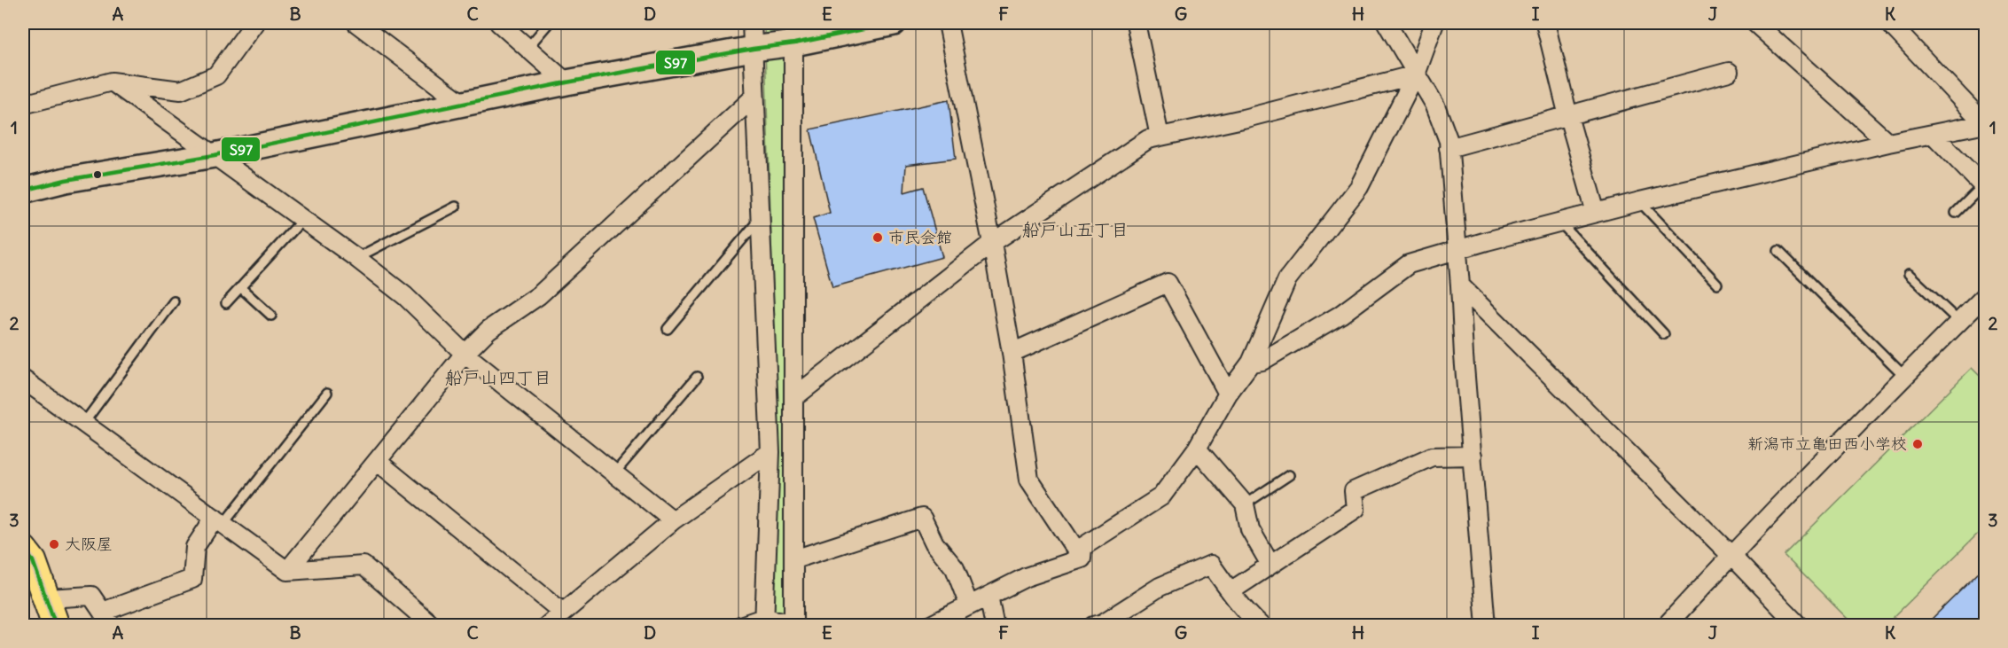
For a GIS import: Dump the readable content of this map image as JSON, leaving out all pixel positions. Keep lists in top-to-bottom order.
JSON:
{
  "districts": ["船戸山五丁目", "船戸山四丁目"],
  "places": ["市民会館", "新潟市立亀田西小学校", "大阪屋"],
  "lines": ["transit line S97"],
  "grid": {
    "columns": [
      "A",
      "B",
      "C",
      "D",
      "E",
      "F",
      "G",
      "H",
      "I",
      "J",
      "K"
    ],
    "rows": ["1", "2", "3"]
  }
}
